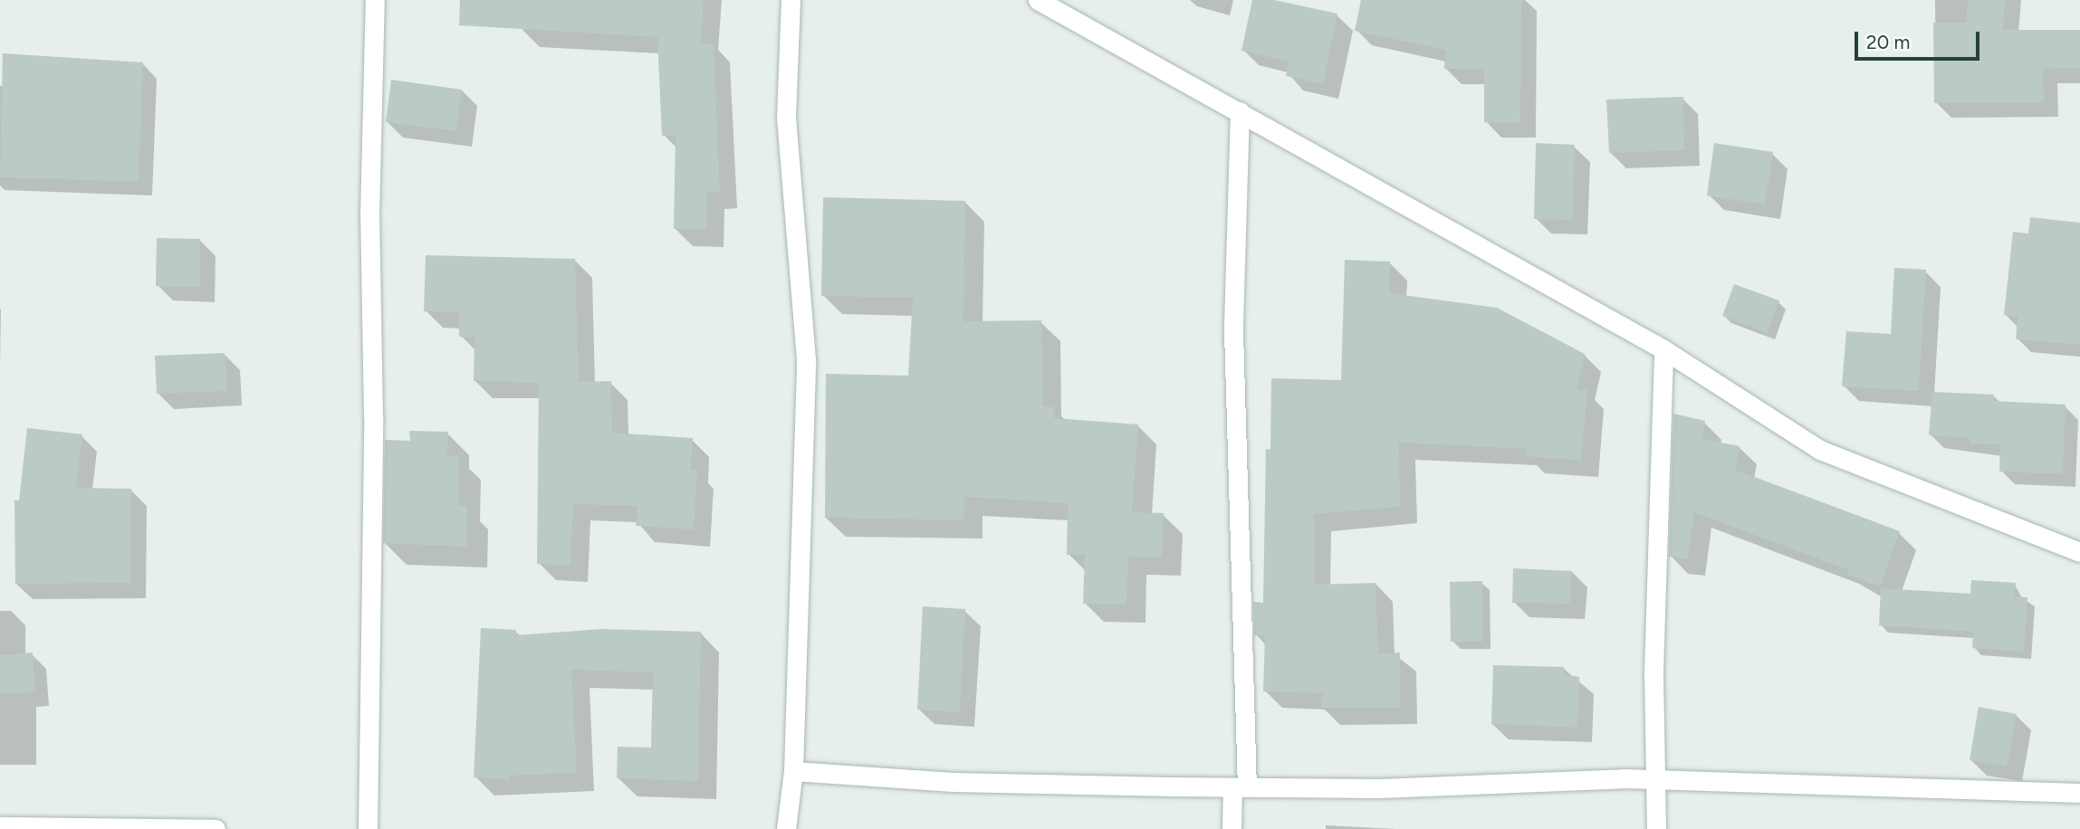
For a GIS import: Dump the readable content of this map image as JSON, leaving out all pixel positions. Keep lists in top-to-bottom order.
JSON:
{
  "scale_bar": "20 m"
}
